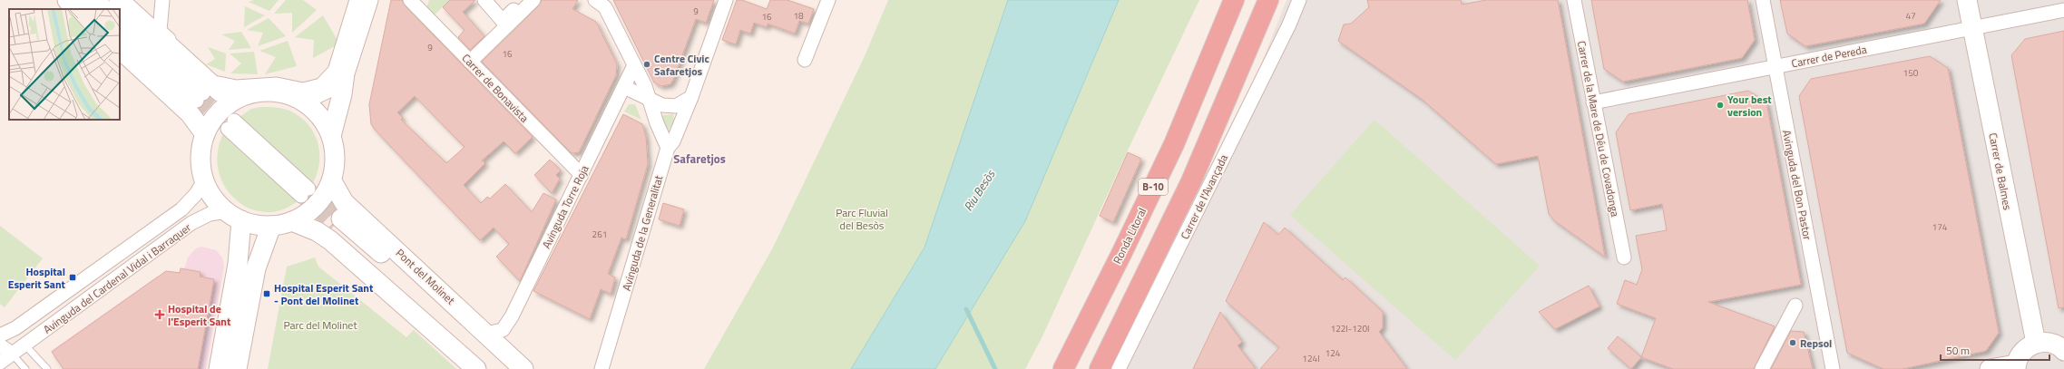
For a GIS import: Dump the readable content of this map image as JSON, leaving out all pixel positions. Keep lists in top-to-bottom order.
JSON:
{
  "streets": {
    "highway": ["B-10", "Ronda Litoral"],
    "street": [
      "Carrer de Pereda",
      "Carrer de Bonavista",
      "Carrer de la Mare de Déu de Covadonga",
      "Carrer de Balmes",
      "Avinguda del Bon Pastor",
      "Carrer de l'Avançada",
      "Avinguda Torre Roja",
      "Avinguda de la Generalitat",
      "Pont del Molinet",
      "Avinguda del Cardenal Vidal i Barraquer"
    ]
  },
  "crossings": [
    ["Carrer de Pereda", "Carrer de la Mare de Déu de Covadonga"],
    ["Carrer de Pereda", "Carrer de Balmes"],
    ["Carrer de Pereda", "Avinguda del Bon Pastor"],
    ["Carrer de Bonavista", "Avinguda Torre Roja"],
    ["Avinguda Torre Roja", "Pont del Molinet"]
  ],
  "districts": ["Safaretjos"],
  "water": ["Riu Besòs"],
  "parks": ["Parc Fluvial del Besòs", "Parc del Molinet"],
  "places": {
    "other": ["Centre Civic Safaretjos", "Your best version", "Repsol"],
    "transit": ["Hospital Esperit Sant", "Hospital Esperit Sant - Pont del Molinet"],
    "health": ["Hospital de l'Esperit Sant"]
  },
  "house_numbers": [
    "9",
    "18",
    "47",
    "16",
    "9",
    "16",
    "150",
    "174",
    "261",
    "122I-120I",
    "124",
    "124I"
  ],
  "scale_bar": "50 m"
}
